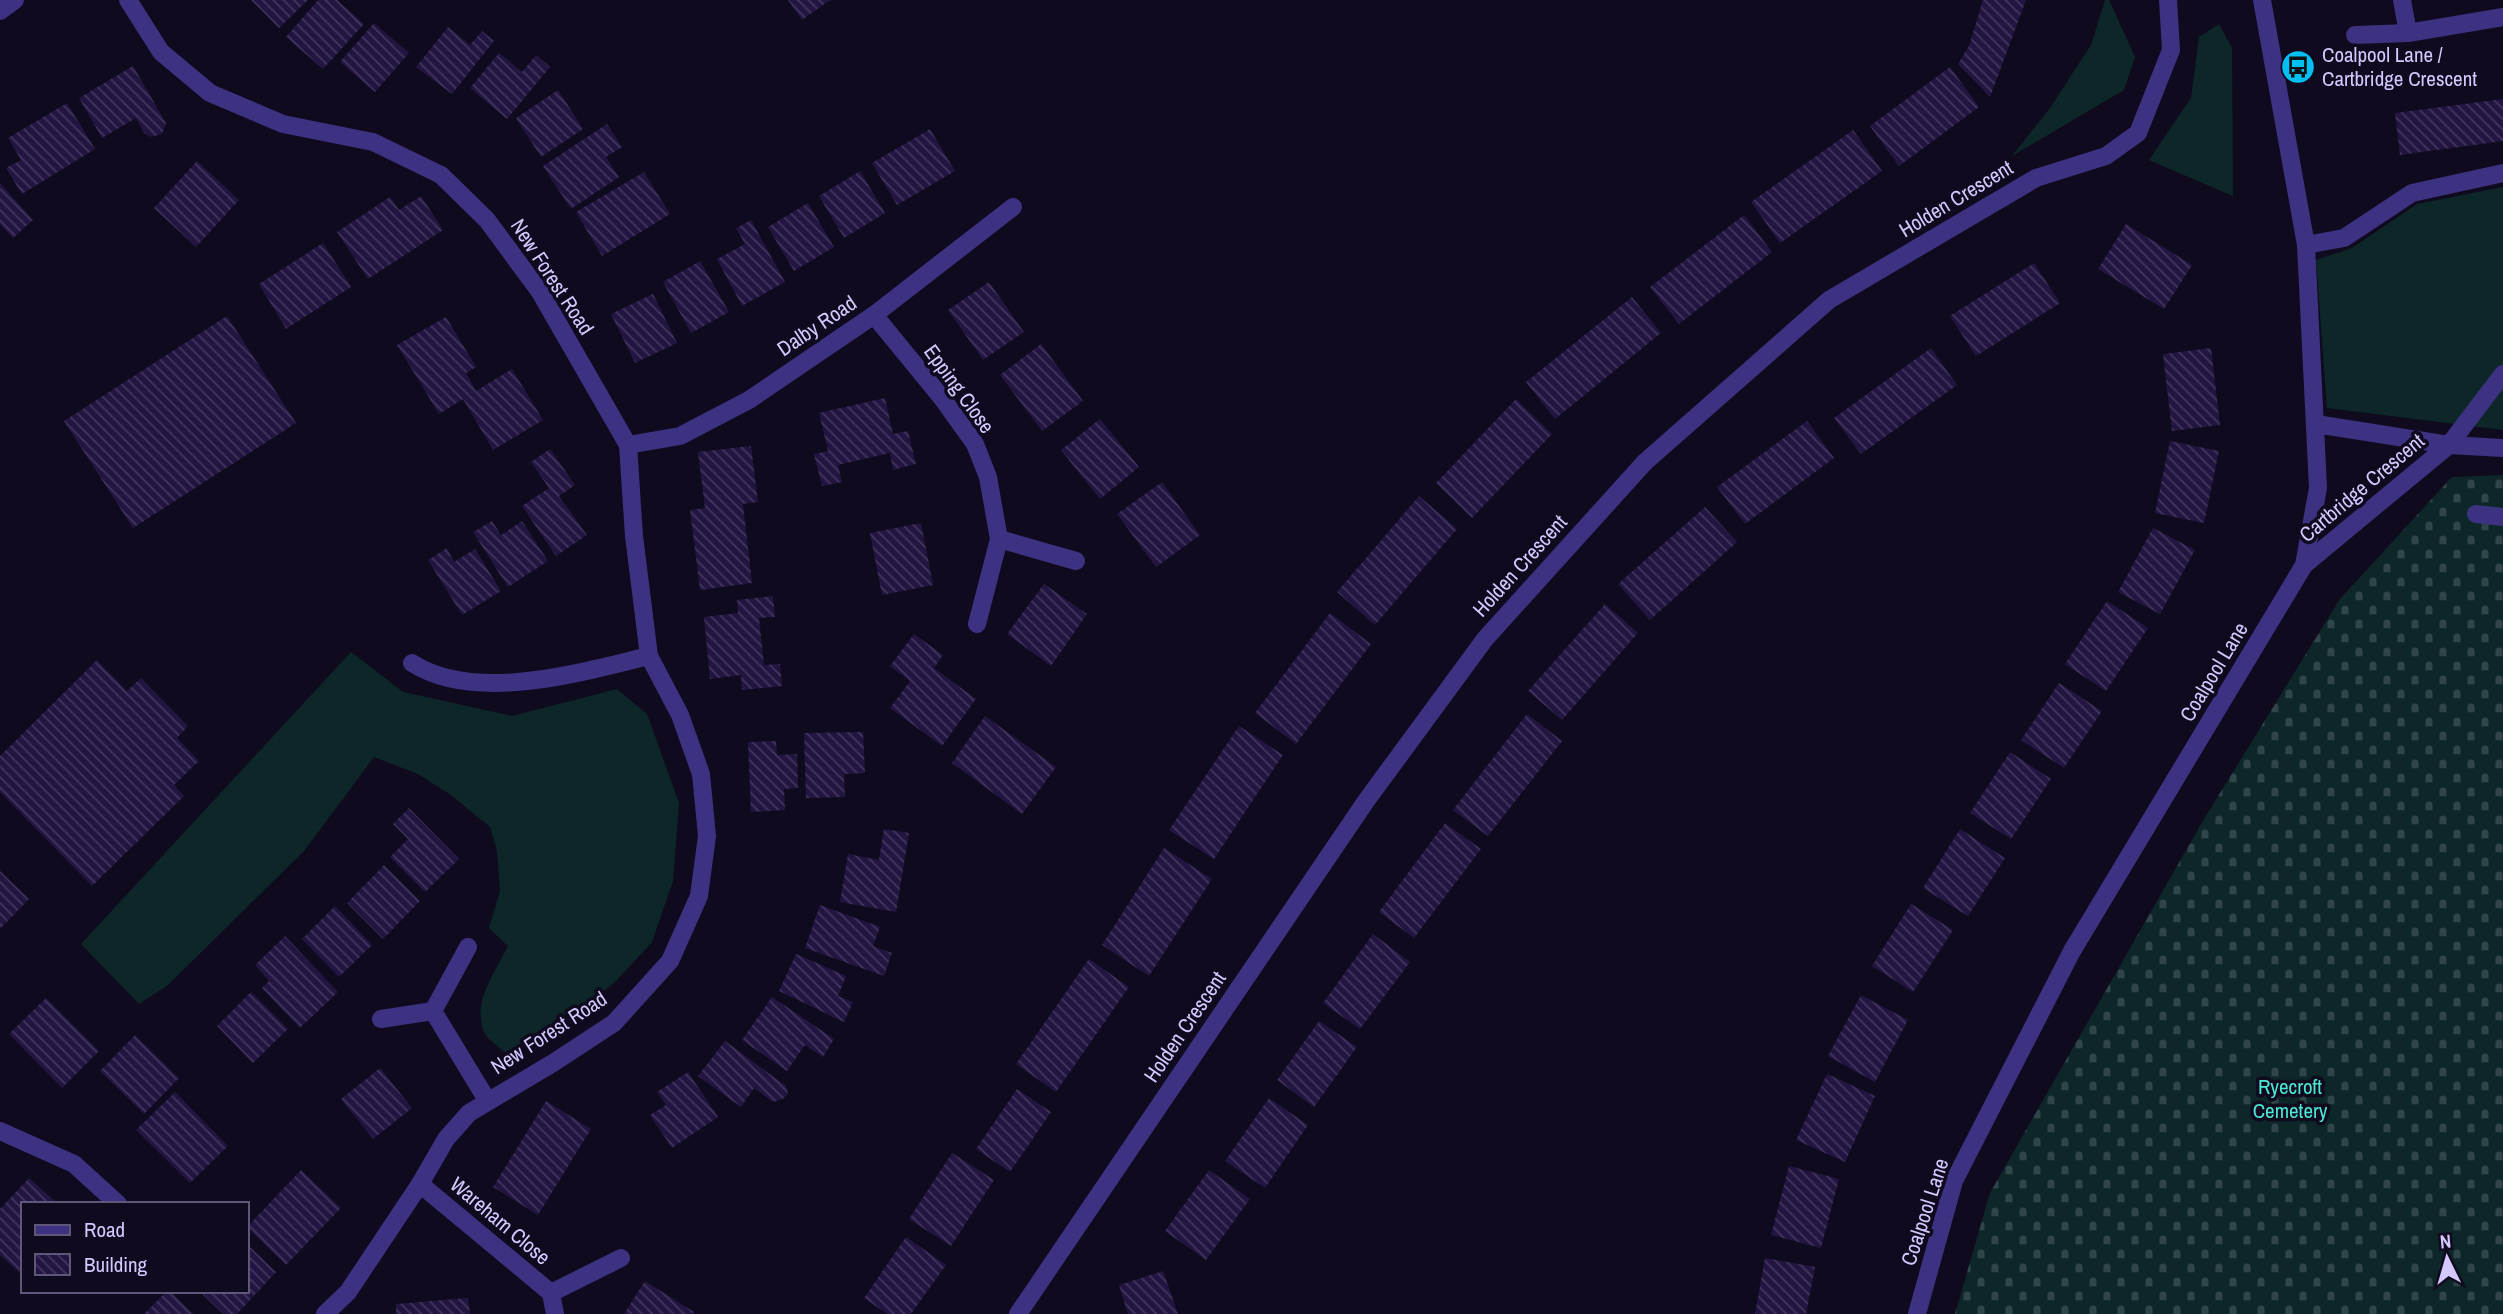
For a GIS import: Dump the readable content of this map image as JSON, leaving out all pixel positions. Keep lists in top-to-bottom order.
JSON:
{
  "streets": {
    "street": [
      "Holden Crescent",
      "New Forest Road",
      "Dalby Road",
      "Epping Close",
      "Cartbridge Crescent",
      "Coalpool Lane",
      "Wareham Close"
    ]
  },
  "crossings": [
    ["New Forest Road", "Dalby Road"],
    ["New Forest Road", "Wareham Close"],
    ["Dalby Road", "Epping Close"],
    ["Cartbridge Crescent", "Coalpool Lane"]
  ],
  "parks": ["Ryecroft Cemetery"],
  "places": {
    "bus stop": ["Coalpool Lane / Cartbridge Crescent"]
  },
  "legend": ["Road", "Building"],
  "north": "top"
}
